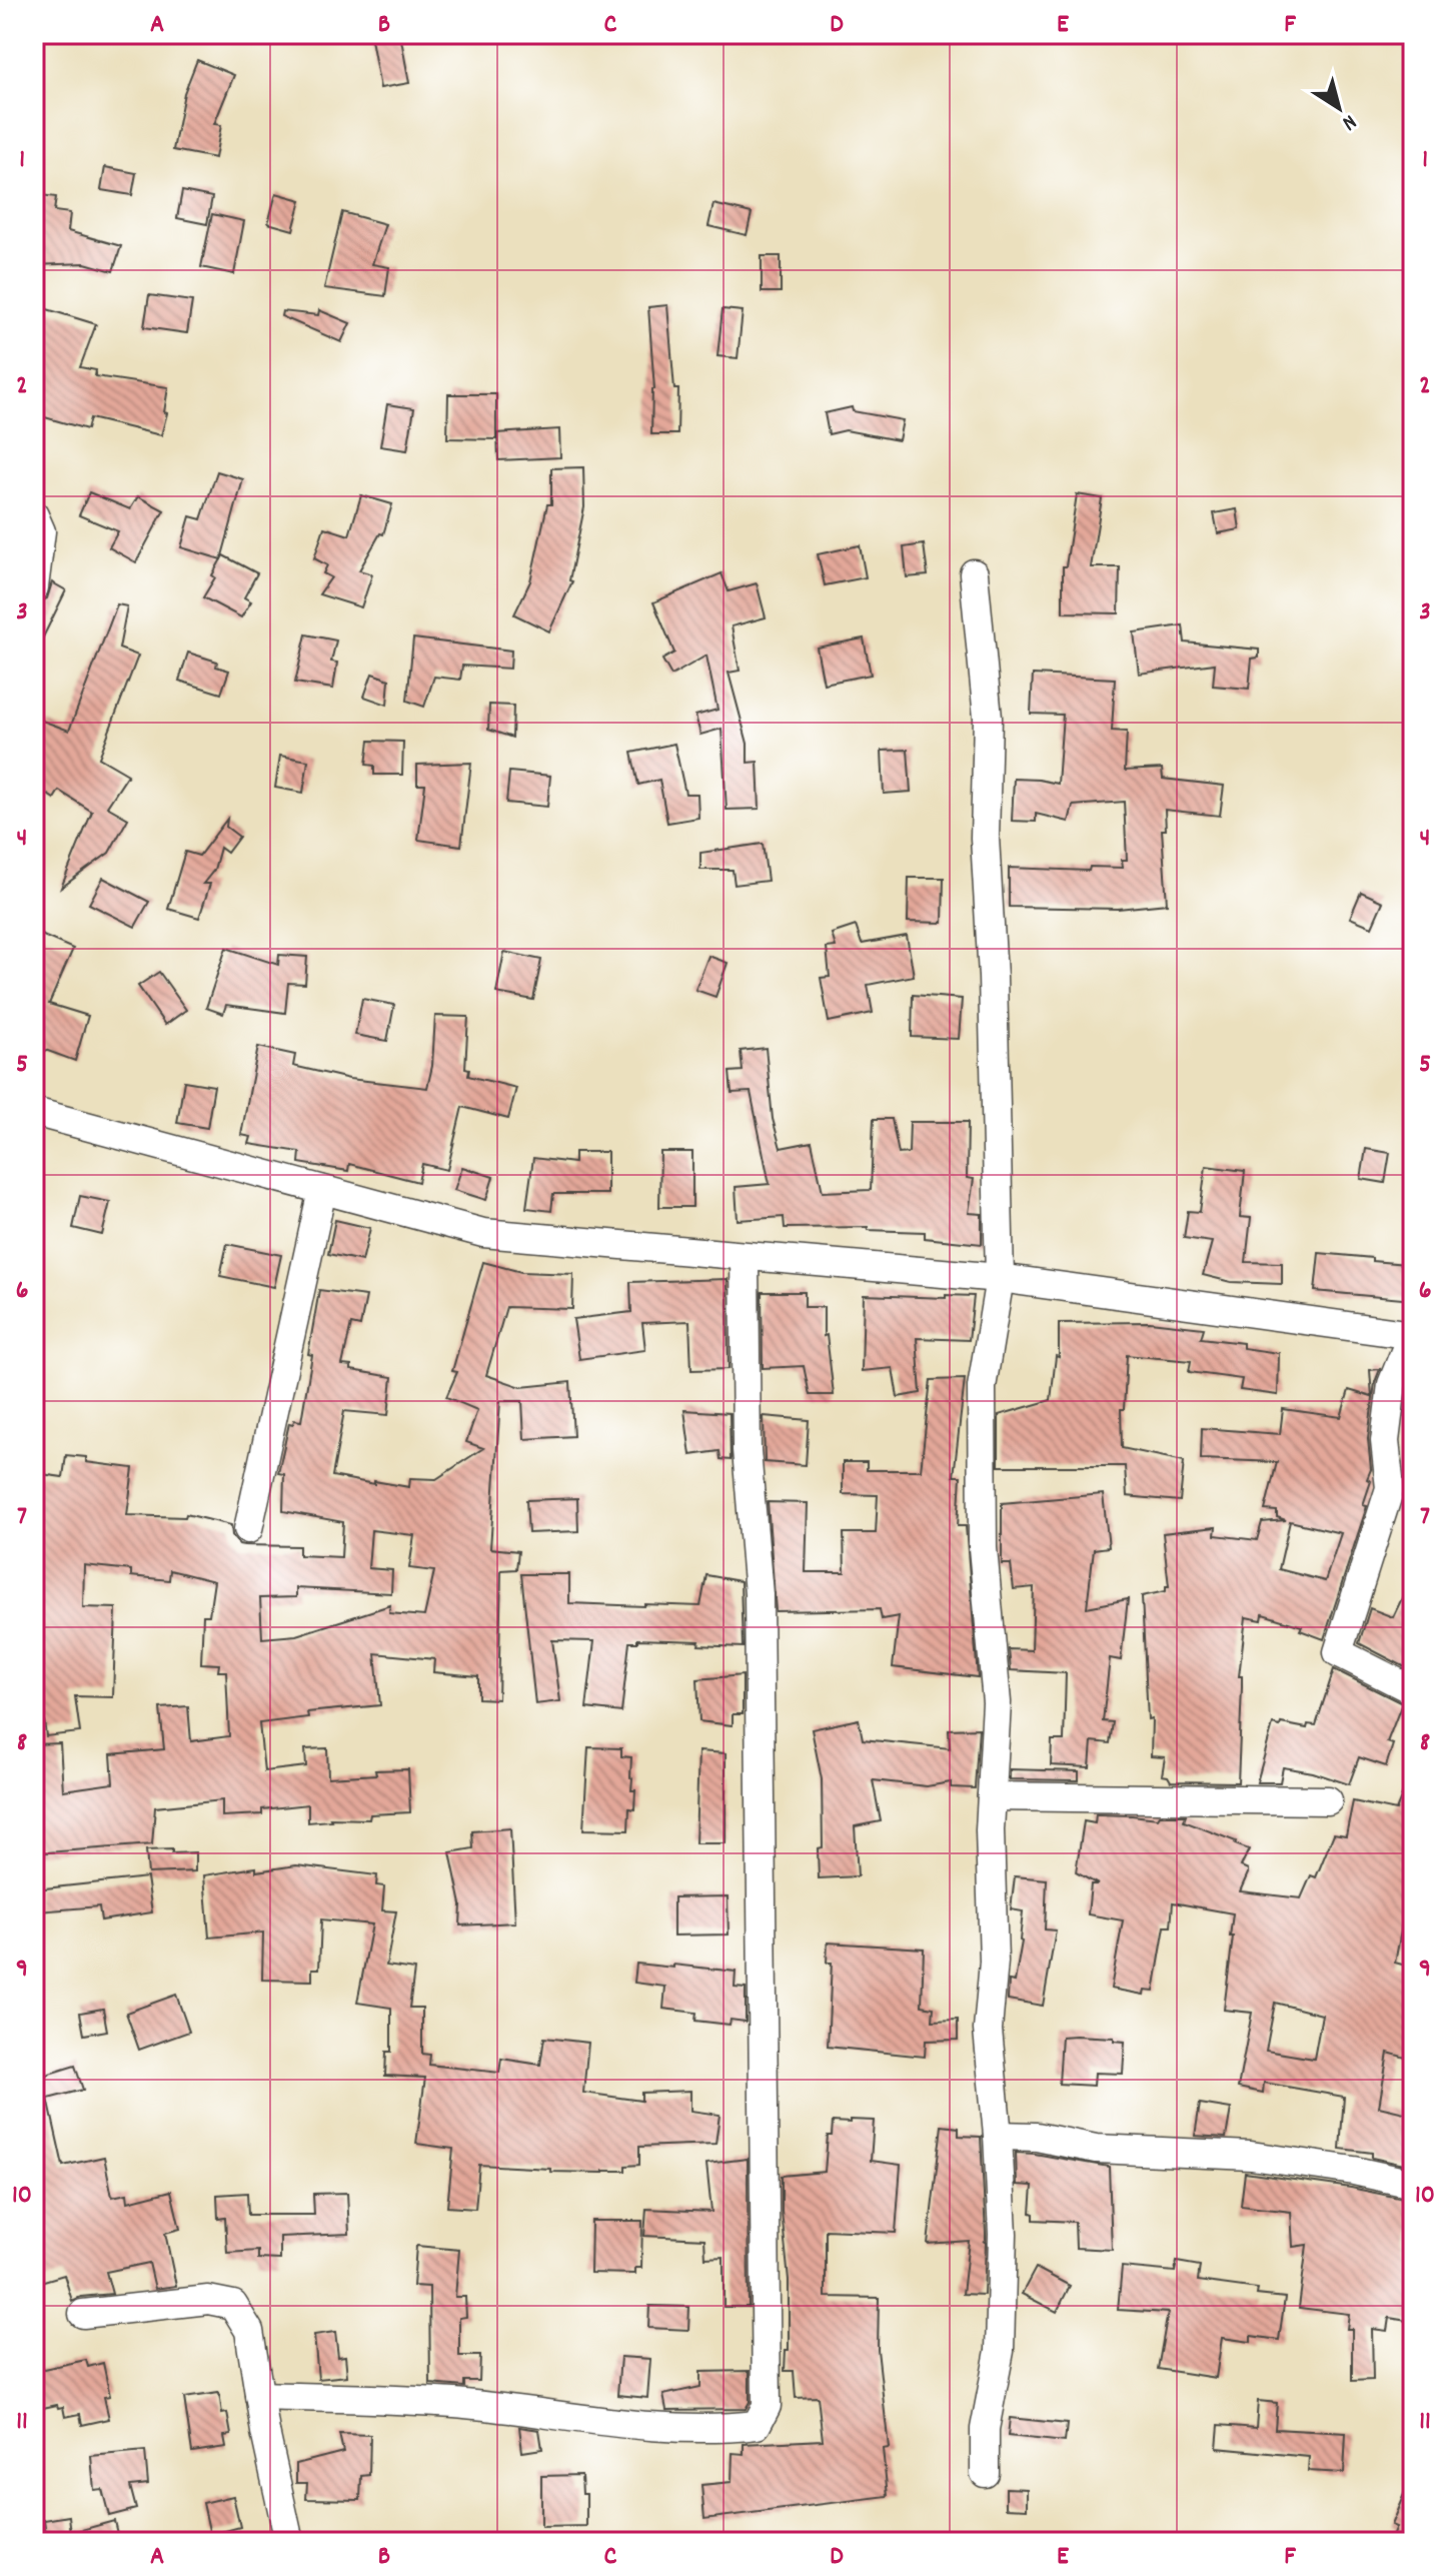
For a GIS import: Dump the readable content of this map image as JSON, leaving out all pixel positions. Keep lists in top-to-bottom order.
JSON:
{
  "north": "bottom right",
  "grid": {
    "columns": [
      "A",
      "B",
      "C",
      "D",
      "E",
      "F"
    ],
    "rows": [
      "1",
      "2",
      "3",
      "4",
      "5",
      "6",
      "7",
      "8",
      "9",
      "10",
      "11"
    ]
  }
}
